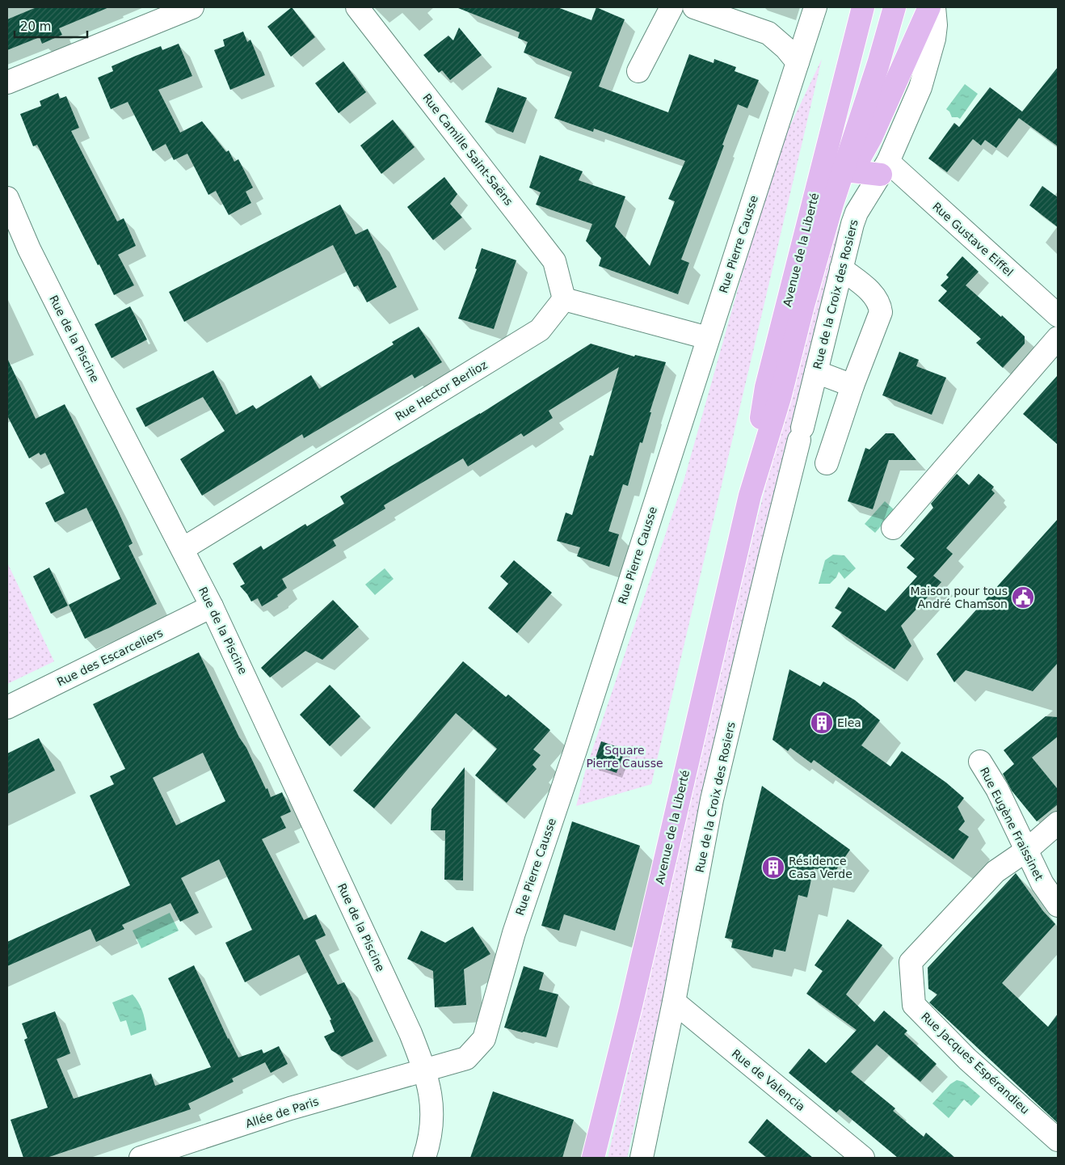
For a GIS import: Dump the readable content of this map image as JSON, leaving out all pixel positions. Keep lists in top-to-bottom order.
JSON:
{
  "streets": {
    "main road": ["Avenue de la Liberté"],
    "street": [
      "Rue Camille Saint-Saëns",
      "Rue Gustave Eiffel",
      "Rue Pierre Causse",
      "Rue de la Croix des Rosiers",
      "Rue de la Piscine",
      "Rue Hector Berlioz",
      "Rue des Escarceliers",
      "Rue Eugène Fraissinet",
      "Rue Jacques Espérandieu",
      "Rue de Valencia",
      "Allée de Paris"
    ]
  },
  "crossings": [
    ["Rue Camille Saint-Saëns", "Rue Hector Berlioz"],
    ["Rue Gustave Eiffel", "Rue de la Croix des Rosiers"],
    ["Rue Pierre Causse", "Rue de la Piscine"],
    ["Rue Pierre Causse", "Allée de Paris"],
    ["Rue de la Croix des Rosiers", "Rue de Valencia"],
    ["Rue de la Piscine", "Rue Hector Berlioz"],
    ["Rue de la Piscine", "Rue des Escarceliers"],
    ["Rue de la Piscine", "Allée de Paris"],
    ["Rue Eugène Fraissinet", "Rue Jacques Espérandieu"]
  ],
  "parks": ["Square Pierre Causse"],
  "places": {
    "public building": ["Maison pour tous André Chamson"],
    "building": ["Elea", "Résidence Casa Verde"]
  },
  "scale_bar": "20 m"
}
